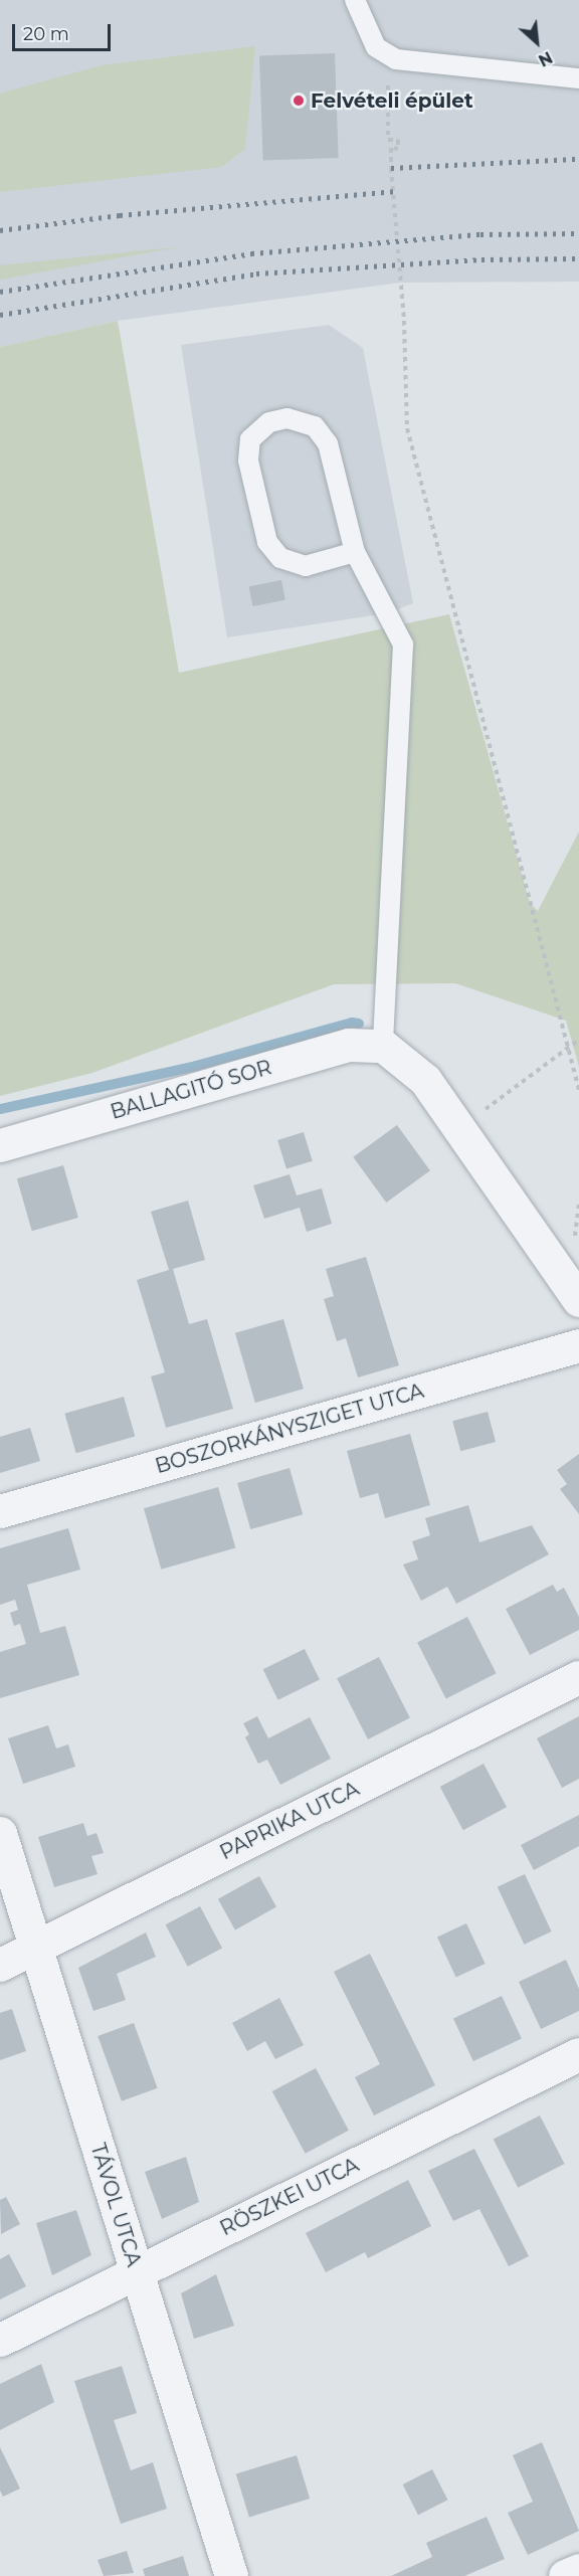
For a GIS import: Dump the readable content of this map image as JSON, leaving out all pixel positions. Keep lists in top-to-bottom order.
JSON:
{
  "streets": {
    "street": [
      "BALLAGITÓ SOR",
      "BOSZORKÁNYSZIGET UTCA",
      "PAPRIKA UTCA",
      "RÖSZKEI UTCA",
      "TÁVOL UTCA"
    ]
  },
  "crossings": [
    ["PAPRIKA UTCA", "TÁVOL UTCA"],
    ["RÖSZKEI UTCA", "TÁVOL UTCA"]
  ],
  "places": ["Felvételi épület"],
  "scale_bar": "20 m",
  "north": "bottom right"
}
